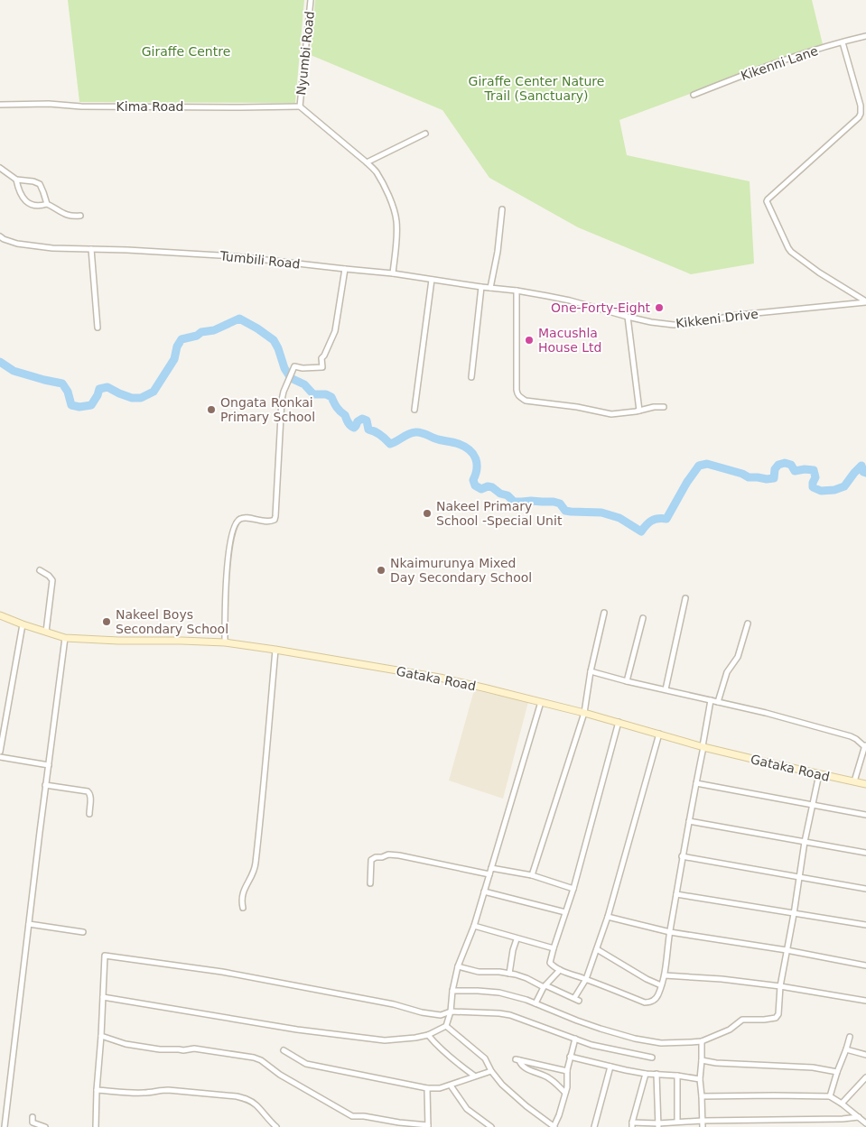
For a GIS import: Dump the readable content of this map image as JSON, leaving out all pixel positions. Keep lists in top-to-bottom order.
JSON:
{
  "streets": {
    "street": [
      "Nyumbi Road",
      "Kikenni Lane",
      "Kima Road",
      "Tumbili Road",
      "Kikkeni Drive",
      "Gataka Road"
    ]
  },
  "crossings": [
    ["Nyumbi Road", "Kima Road"],
    ["Tumbili Road", "Kikkeni Drive"]
  ],
  "parks": ["Giraffe Centre", "Giraffe Center Nature Trail (Sanctuary)"],
  "places": [
    "One-Forty-Eight",
    "Macushla House Ltd",
    "Ongata Ronkai Primary School",
    "Nakeel Primary School -Special Unit",
    "Nkaimurunya Mixed Day Secondary School",
    "Nakeel Boys Secondary School"
  ]
}
